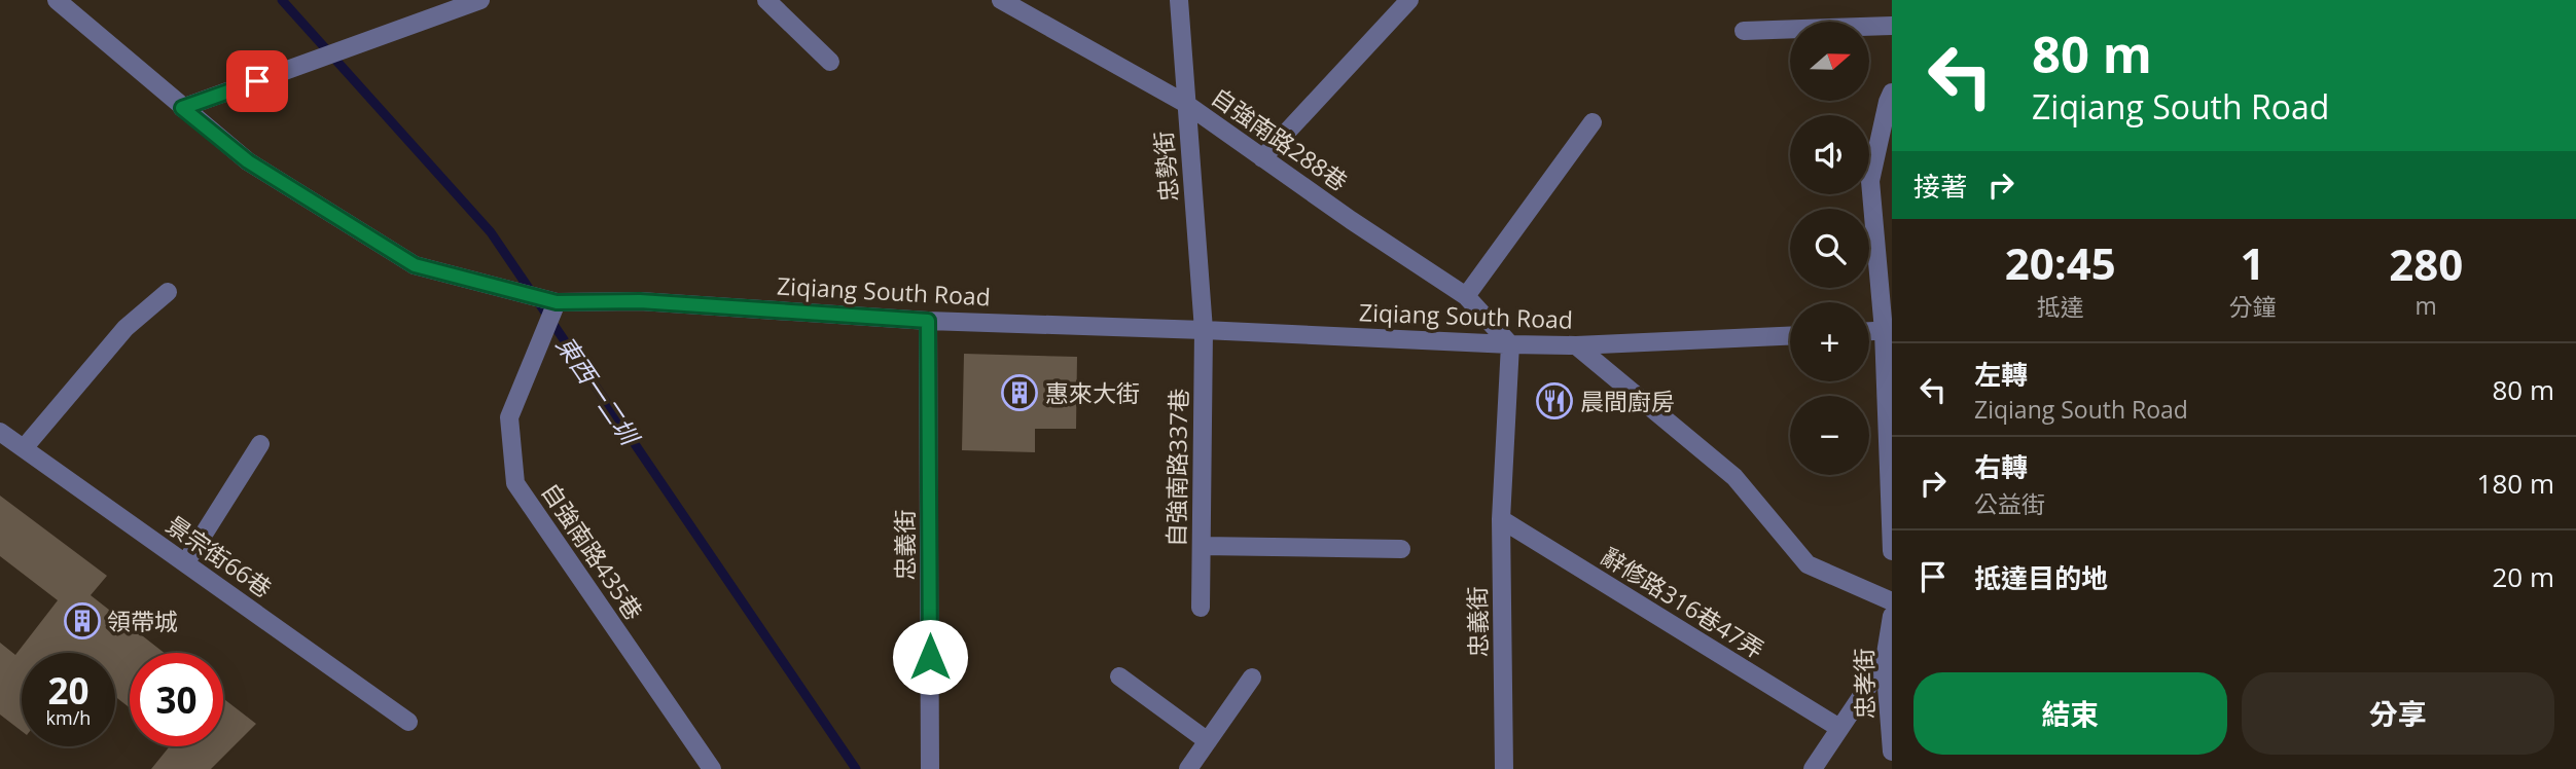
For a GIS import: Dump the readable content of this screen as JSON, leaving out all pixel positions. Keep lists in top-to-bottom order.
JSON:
{
  "streets": {
    "street": [
      "自強南路288巷",
      "忠勢街",
      "Ziqiang South Road",
      "自強南路337巷",
      "忠義街",
      "自強南路435巷",
      "景宗街66巷",
      "辭修路316巷47弄",
      "忠孝街"
    ]
  },
  "crossings": [
    ["自強南路288巷", "忠勢街"],
    ["自強南路288巷", "Ziqiang South Road"],
    ["自強南路288巷", "忠義街"],
    ["忠勢街", "Ziqiang South Road"],
    ["忠勢街", "自強南路337巷"],
    ["Ziqiang South Road", "自強南路337巷"],
    ["Ziqiang South Road", "忠義街"],
    ["Ziqiang South Road", "自強南路435巷"],
    ["忠義街", "辭修路316巷47弄"]
  ],
  "water": ["東西一二圳"],
  "places": {
    "building": ["惠來大街", "領帶城"],
    "restaurant": ["晨間廚房"]
  },
  "north": "right",
  "page": {
    "turn": ["80 m", "Ziqiang South Road"],
    "map_buttons": ["+", "−"],
    "then": "接著",
    "eta": [
      "20:45",
      "抵達",
      "1",
      "分鐘",
      "280",
      "m"
    ],
    "list": [
      {
        "name": "左轉",
        "note": "Ziqiang South Road",
        "value": "80 m"
      },
      {
        "name": "右轉",
        "note": "公益街",
        "value": "180 m"
      },
      {
        "name": "抵達目的地",
        "value": "20 m"
      }
    ],
    "speed": "20 km/h",
    "limit": "30",
    "buttons": ["結束", "分享"]
  }
}
